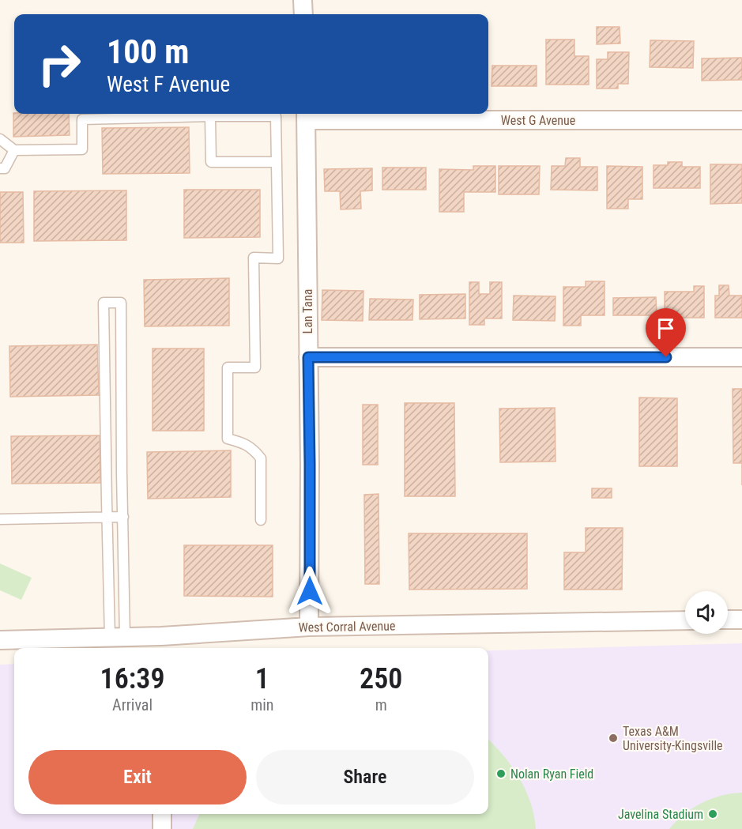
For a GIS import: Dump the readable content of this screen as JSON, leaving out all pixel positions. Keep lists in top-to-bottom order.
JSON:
{
  "streets": {
    "street": ["West G Avenue", "Lan Tana", "West Corral Avenue"]
  },
  "crossings": [
    ["West G Avenue", "Lan Tana"],
    ["Lan Tana", "West Corral Avenue"]
  ],
  "places": ["Texas A&M University-Kingsville", "Nolan Ryan Field", "Javelina Stadium"],
  "page": {
    "turn": ["100 m", "West F Avenue"],
    "eta": [
      "16:39",
      "Arrival",
      "1",
      "min",
      "250",
      "m"
    ],
    "buttons": ["Exit", "Share"]
  }
}
